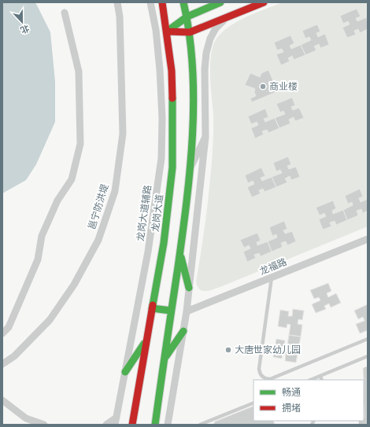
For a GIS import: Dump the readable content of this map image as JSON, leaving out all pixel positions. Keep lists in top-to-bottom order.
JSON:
{
  "streets": {
    "main road": ["龙岗大道"],
    "street": ["邕宁防洪堤", "龙岗大道辅路", "龙福路"]
  },
  "places": ["商业楼", "大唐世家幼儿园"],
  "legend": ["畅通", "拥堵"],
  "north": "bottom"
}
